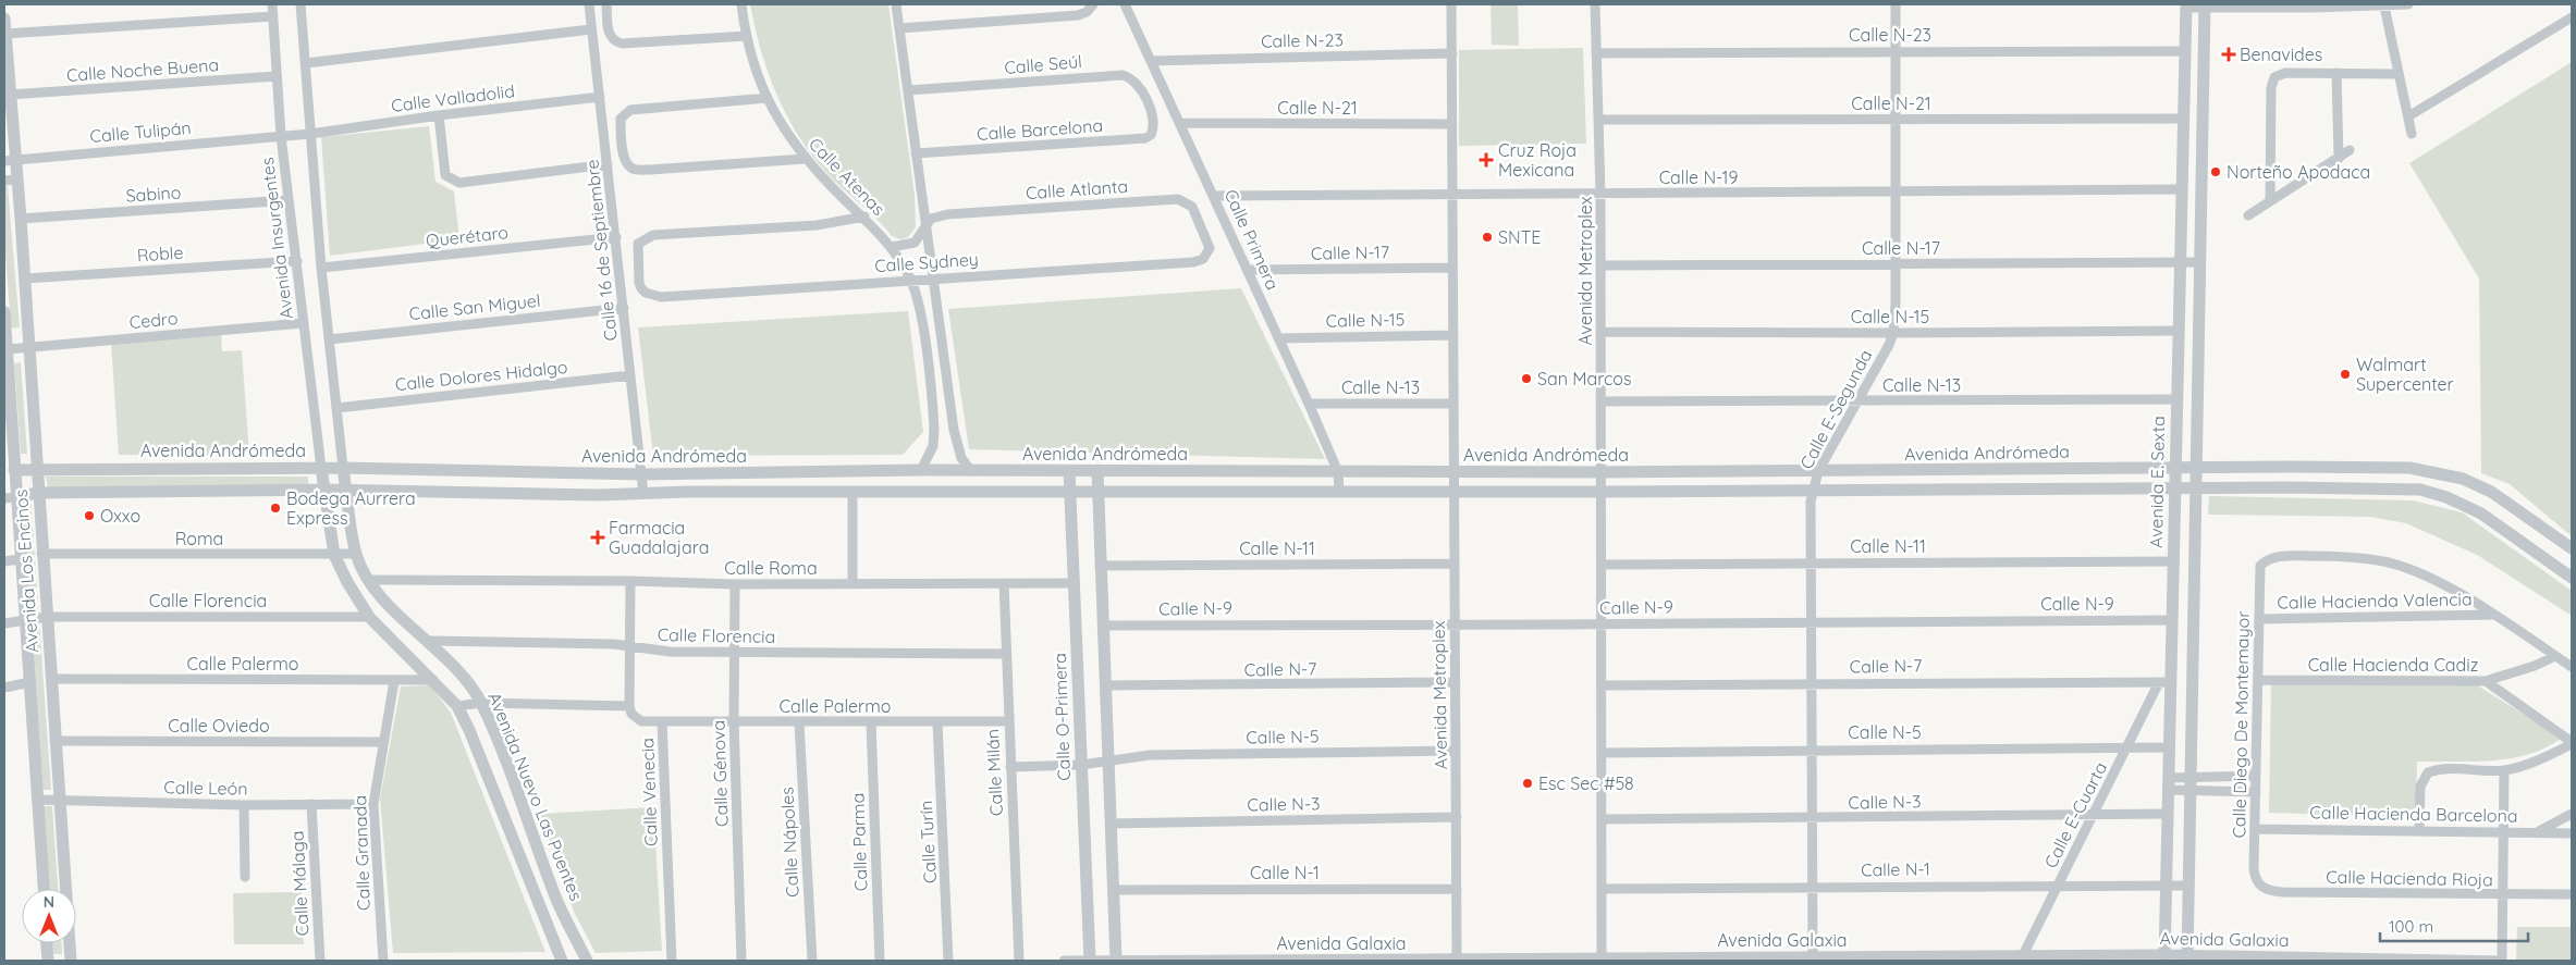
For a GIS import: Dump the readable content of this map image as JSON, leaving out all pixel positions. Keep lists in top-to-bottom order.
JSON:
{
  "streets": {
    "street": [
      "Calle N-23",
      "Calle Seúl",
      "Calle Noche Buena",
      "Calle Valladolid",
      "Calle N-21",
      "Calle Barcelona",
      "Calle Tulipán",
      "Calle Atenas",
      "Calle N-19",
      "Calle Atlanta",
      "Sabino",
      "Querétaro",
      "Avenida Insurgentes",
      "Calle Primera",
      "Calle N-17",
      "Calle 16 de Septiembre",
      "Roble",
      "Calle Sydney",
      "Avenida Metroplex",
      "Calle San Miguel",
      "Calle N-15",
      "Cedro",
      "Calle Dolores Hidalgo",
      "Calle N-13",
      "Calle E-Segunda",
      "Avenida Andrómeda",
      "Avenida E. Sexta",
      "Roma",
      "Calle N-11",
      "Calle Roma",
      "Avenida Los Encinos",
      "Calle Florencia",
      "Calle Hacienda Valencia",
      "Calle N-9",
      "Calle Palermo",
      "Calle Hacienda Cadiz",
      "Calle N-7",
      "Calle O-Primera",
      "Calle Diego De Montemayor",
      "Calle Oviedo",
      "Calle N-5",
      "Calle Milán",
      "Calle Génova",
      "Calle León",
      "Calle Venecia",
      "Avenida Nuevo Las Puentes",
      "Calle N-3",
      "Calle Hacienda Barcelona",
      "Calle E-Cuarta",
      "Calle Nápoles",
      "Calle Parma",
      "Calle Turín",
      "Calle Granada",
      "Calle N-1",
      "Calle Hacienda Rioja",
      "Calle Málaga",
      "Avenida Galaxia"
    ]
  },
  "crossings": [
    ["Calle N-23", "Calle Primera"],
    ["Calle N-23", "Avenida Metroplex"],
    ["Calle N-23", "Calle E-Segunda"],
    ["Calle N-23", "Avenida E. Sexta"],
    ["Calle Seúl", "Calle Barcelona"],
    ["Calle Noche Buena", "Avenida Insurgentes"],
    ["Calle Noche Buena", "Avenida Los Encinos"],
    ["Calle Valladolid", "Calle Tulipán"],
    ["Calle Valladolid", "Avenida Insurgentes"],
    ["Calle Valladolid", "Calle 16 de Septiembre"],
    ["Calle N-21", "Calle Primera"],
    ["Calle N-21", "Avenida Metroplex"],
    ["Calle N-21", "Calle E-Segunda"],
    ["Calle N-21", "Avenida E. Sexta"],
    ["Calle Tulipán", "Avenida Insurgentes"],
    ["Calle Tulipán", "Avenida Los Encinos"],
    ["Calle Atenas", "Calle Sydney"],
    ["Calle Atenas", "Avenida Andrómeda"],
    ["Calle N-19", "Calle Primera"],
    ["Calle N-19", "Avenida Metroplex"],
    ["Calle N-19", "Calle E-Segunda"],
    ["Calle N-19", "Avenida E. Sexta"],
    ["Calle Atlanta", "Calle Sydney"],
    ["Sabino", "Avenida Insurgentes"],
    ["Sabino", "Avenida Los Encinos"],
    ["Querétaro", "Calle 16 de Septiembre"],
    ["Avenida Insurgentes", "Roble"],
    ["Avenida Insurgentes", "Cedro"],
    ["Avenida Insurgentes", "Avenida Andrómeda"],
    ["Avenida Insurgentes", "Avenida Nuevo Las Puentes"],
    ["Calle Primera", "Calle N-17"],
    ["Calle Primera", "Calle N-15"],
    ["Calle Primera", "Calle N-13"],
    ["Calle Primera", "Avenida Andrómeda"],
    ["Calle N-17", "Avenida Metroplex"],
    ["Calle N-17", "Calle E-Segunda"],
    ["Calle N-17", "Avenida E. Sexta"],
    ["Calle 16 de Septiembre", "Calle San Miguel"],
    ["Calle 16 de Septiembre", "Calle Dolores Hidalgo"],
    ["Calle 16 de Septiembre", "Avenida Andrómeda"],
    ["Roble", "Avenida Los Encinos"],
    ["Avenida Metroplex", "Calle N-15"],
    ["Avenida Metroplex", "Calle N-13"],
    ["Avenida Metroplex", "Avenida Andrómeda"],
    ["Avenida Metroplex", "Calle N-11"],
    ["Avenida Metroplex", "Calle N-9"],
    ["Avenida Metroplex", "Calle N-7"],
    ["Avenida Metroplex", "Calle N-5"],
    ["Avenida Metroplex", "Calle N-3"],
    ["Avenida Metroplex", "Calle N-1"],
    ["Avenida Metroplex", "Avenida Galaxia"],
    ["Calle N-15", "Calle E-Segunda"],
    ["Calle N-15", "Avenida E. Sexta"],
    ["Cedro", "Avenida Los Encinos"],
    ["Calle N-13", "Calle E-Segunda"],
    ["Calle N-13", "Avenida E. Sexta"],
    ["Calle E-Segunda", "Avenida Andrómeda"],
    ["Calle E-Segunda", "Calle N-11"],
    ["Calle E-Segunda", "Calle N-9"],
    ["Calle E-Segunda", "Calle N-7"],
    ["Calle E-Segunda", "Calle N-5"],
    ["Calle E-Segunda", "Calle N-3"],
    ["Calle E-Segunda", "Calle N-1"],
    ["Calle E-Segunda", "Avenida Galaxia"],
    ["Avenida Andrómeda", "Avenida E. Sexta"],
    ["Avenida Andrómeda", "Avenida Los Encinos"],
    ["Avenida Andrómeda", "Calle O-Primera"],
    ["Avenida Andrómeda", "Avenida Nuevo Las Puentes"],
    ["Avenida E. Sexta", "Calle N-11"],
    ["Avenida E. Sexta", "Calle N-9"],
    ["Avenida E. Sexta", "Calle N-7"],
    ["Avenida E. Sexta", "Calle N-5"],
    ["Avenida E. Sexta", "Calle N-3"],
    ["Avenida E. Sexta", "Calle E-Cuarta"],
    ["Avenida E. Sexta", "Calle N-1"],
    ["Avenida E. Sexta", "Avenida Galaxia"],
    ["Roma", "Avenida Los Encinos"],
    ["Roma", "Avenida Nuevo Las Puentes"],
    ["Calle Roma", "Calle O-Primera"],
    ["Calle Roma", "Calle Milán"],
    ["Calle Roma", "Calle Génova"],
    ["Calle Roma", "Avenida Nuevo Las Puentes"],
    ["Avenida Los Encinos", "Calle Florencia"],
    ["Avenida Los Encinos", "Calle Palermo"],
    ["Avenida Los Encinos", "Calle Oviedo"],
    ["Avenida Los Encinos", "Calle León"],
    ["Calle Florencia", "Calle Milán"],
    ["Calle Florencia", "Calle Génova"],
    ["Calle Florencia", "Avenida Nuevo Las Puentes"],
    ["Calle Hacienda Valencia", "Calle Diego De Montemayor"],
    ["Calle Palermo", "Calle Milán"],
    ["Calle Palermo", "Calle Génova"],
    ["Calle Palermo", "Calle Venecia"],
    ["Calle Palermo", "Avenida Nuevo Las Puentes"],
    ["Calle Palermo", "Calle Nápoles"],
    ["Calle Palermo", "Calle Parma"],
    ["Calle Palermo", "Calle Turín"],
    ["Calle Palermo", "Calle Granada"],
    ["Calle Hacienda Cadiz", "Calle Diego De Montemayor"],
    ["Calle N-7", "Calle E-Cuarta"],
    ["Calle O-Primera", "Calle N-5"],
    ["Calle O-Primera", "Avenida Galaxia"],
    ["Calle Diego De Montemayor", "Calle Hacienda Barcelona"],
    ["Calle Diego De Montemayor", "Calle Hacienda Rioja"],
    ["Calle Oviedo", "Calle Granada"],
    ["Calle N-5", "Calle Milán"],
    ["Calle N-5", "Calle E-Cuarta"],
    ["Calle León", "Calle Granada"],
    ["Calle León", "Calle Málaga"],
    ["Calle N-3", "Calle E-Cuarta"],
    ["Calle E-Cuarta", "Calle N-1"],
    ["Calle E-Cuarta", "Avenida Galaxia"]
  ],
  "places": {
    "health": ["Benavides", "Cruz Roja Mexicana", "Farmacia Guadalajara"],
    "other": [
      "Norteño Apodaca",
      "SNTE",
      "Walmart Supercenter",
      "San Marcos",
      "Bodega Aurrera Express",
      "Oxxo",
      "Esc Sec #58"
    ]
  },
  "scale_bar": "100 m",
  "north": "top"
}
